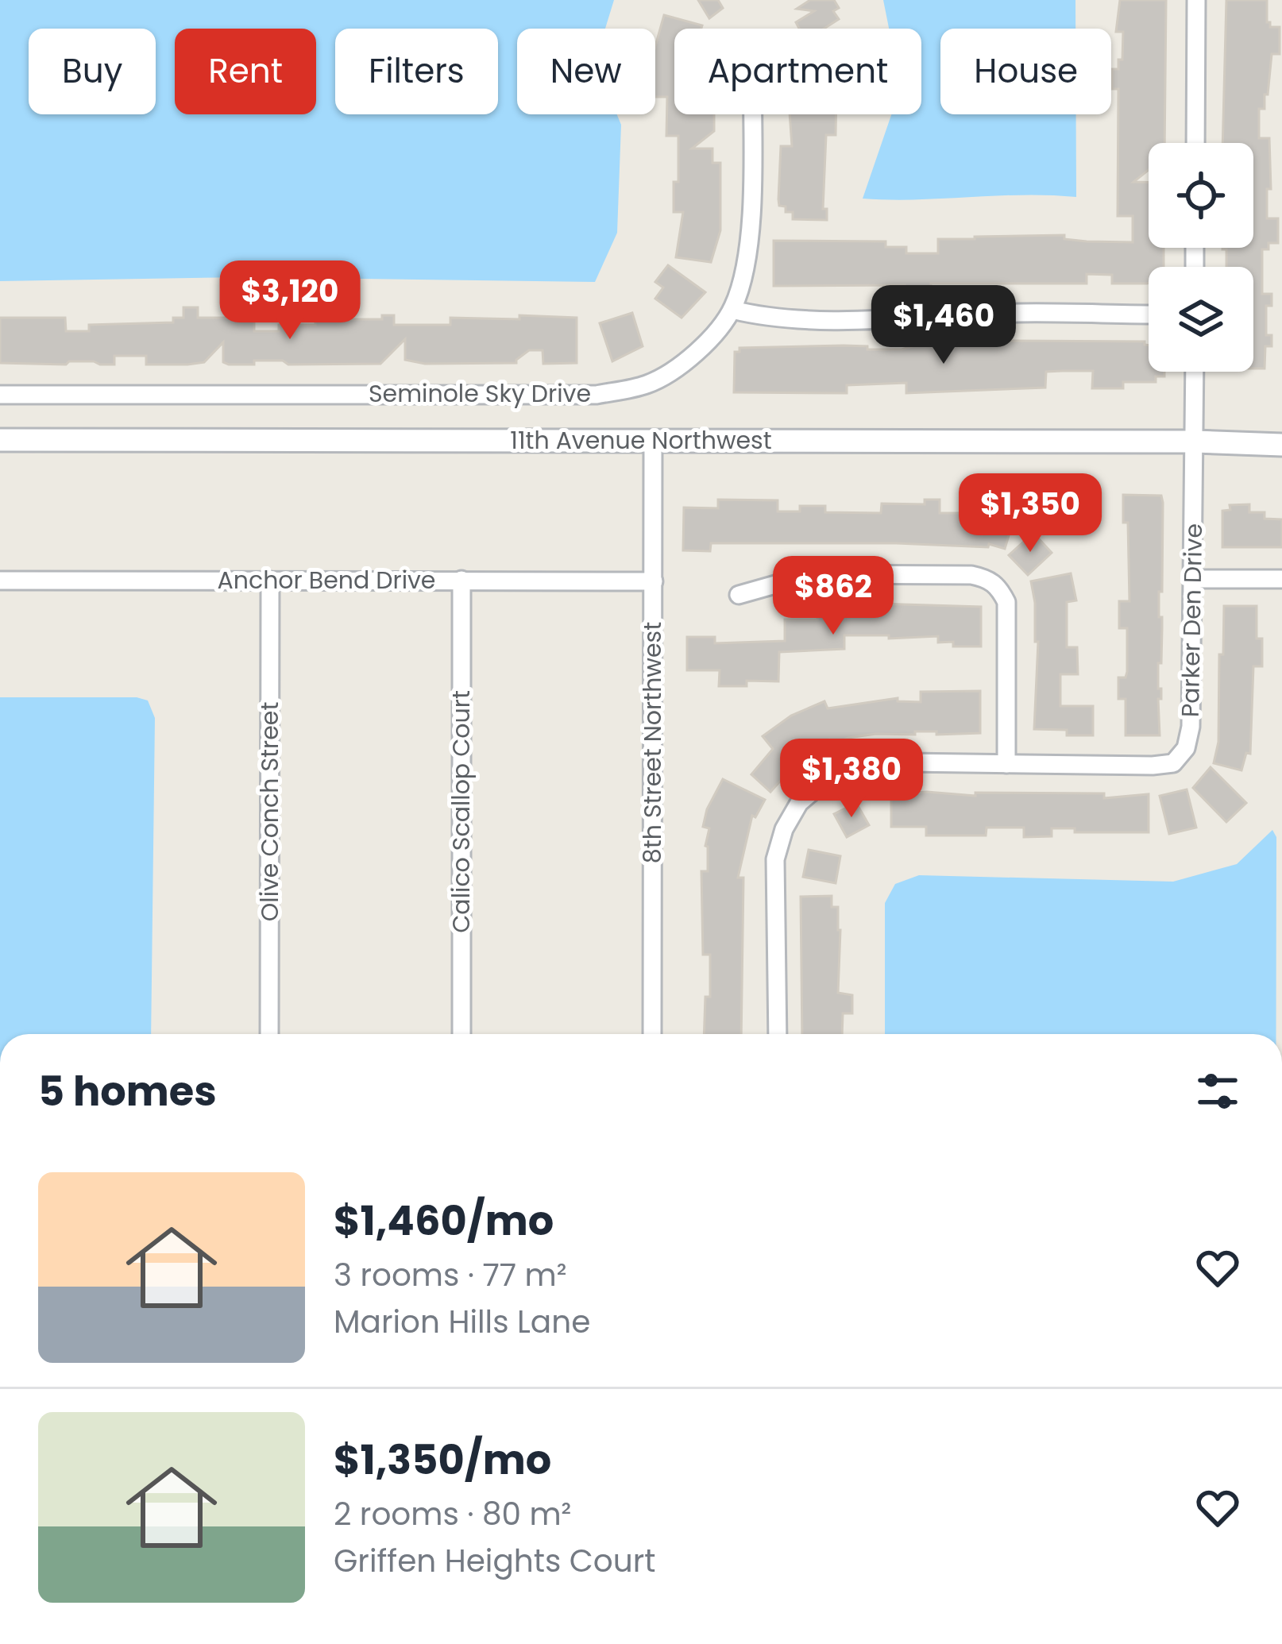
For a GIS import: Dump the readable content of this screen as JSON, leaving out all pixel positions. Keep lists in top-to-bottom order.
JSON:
{
  "streets": {
    "street": [
      "Seminole Sky Drive",
      "11th Avenue Northwest",
      "Anchor Bend Drive",
      "Parker Den Drive",
      "8th Street Northwest",
      "Olive Conch Street",
      "Calico Scallop Court"
    ]
  },
  "crossings": [
    ["11th Avenue Northwest", "Parker Den Drive"],
    ["11th Avenue Northwest", "8th Street Northwest"],
    ["Anchor Bend Drive", "8th Street Northwest"],
    ["Anchor Bend Drive", "Olive Conch Street"],
    ["Anchor Bend Drive", "Calico Scallop Court"]
  ],
  "page": {
    "chip": [
      "Buy",
      "Rent",
      "Filters",
      "New",
      "Apartment",
      "House"
    ],
    "price": [
      "$3,120",
      "$1,460",
      "$1,350",
      "$862",
      "$1,380"
    ],
    "heading": "5 homes",
    "list": [
      {
        "name": "$1,460/mo",
        "note": "3 rooms · 77 m² · Marion Hills Lane"
      },
      {
        "name": "$1,350/mo",
        "note": "2 rooms · 80 m² · Griffen Heights Court"
      }
    ]
  }
}
